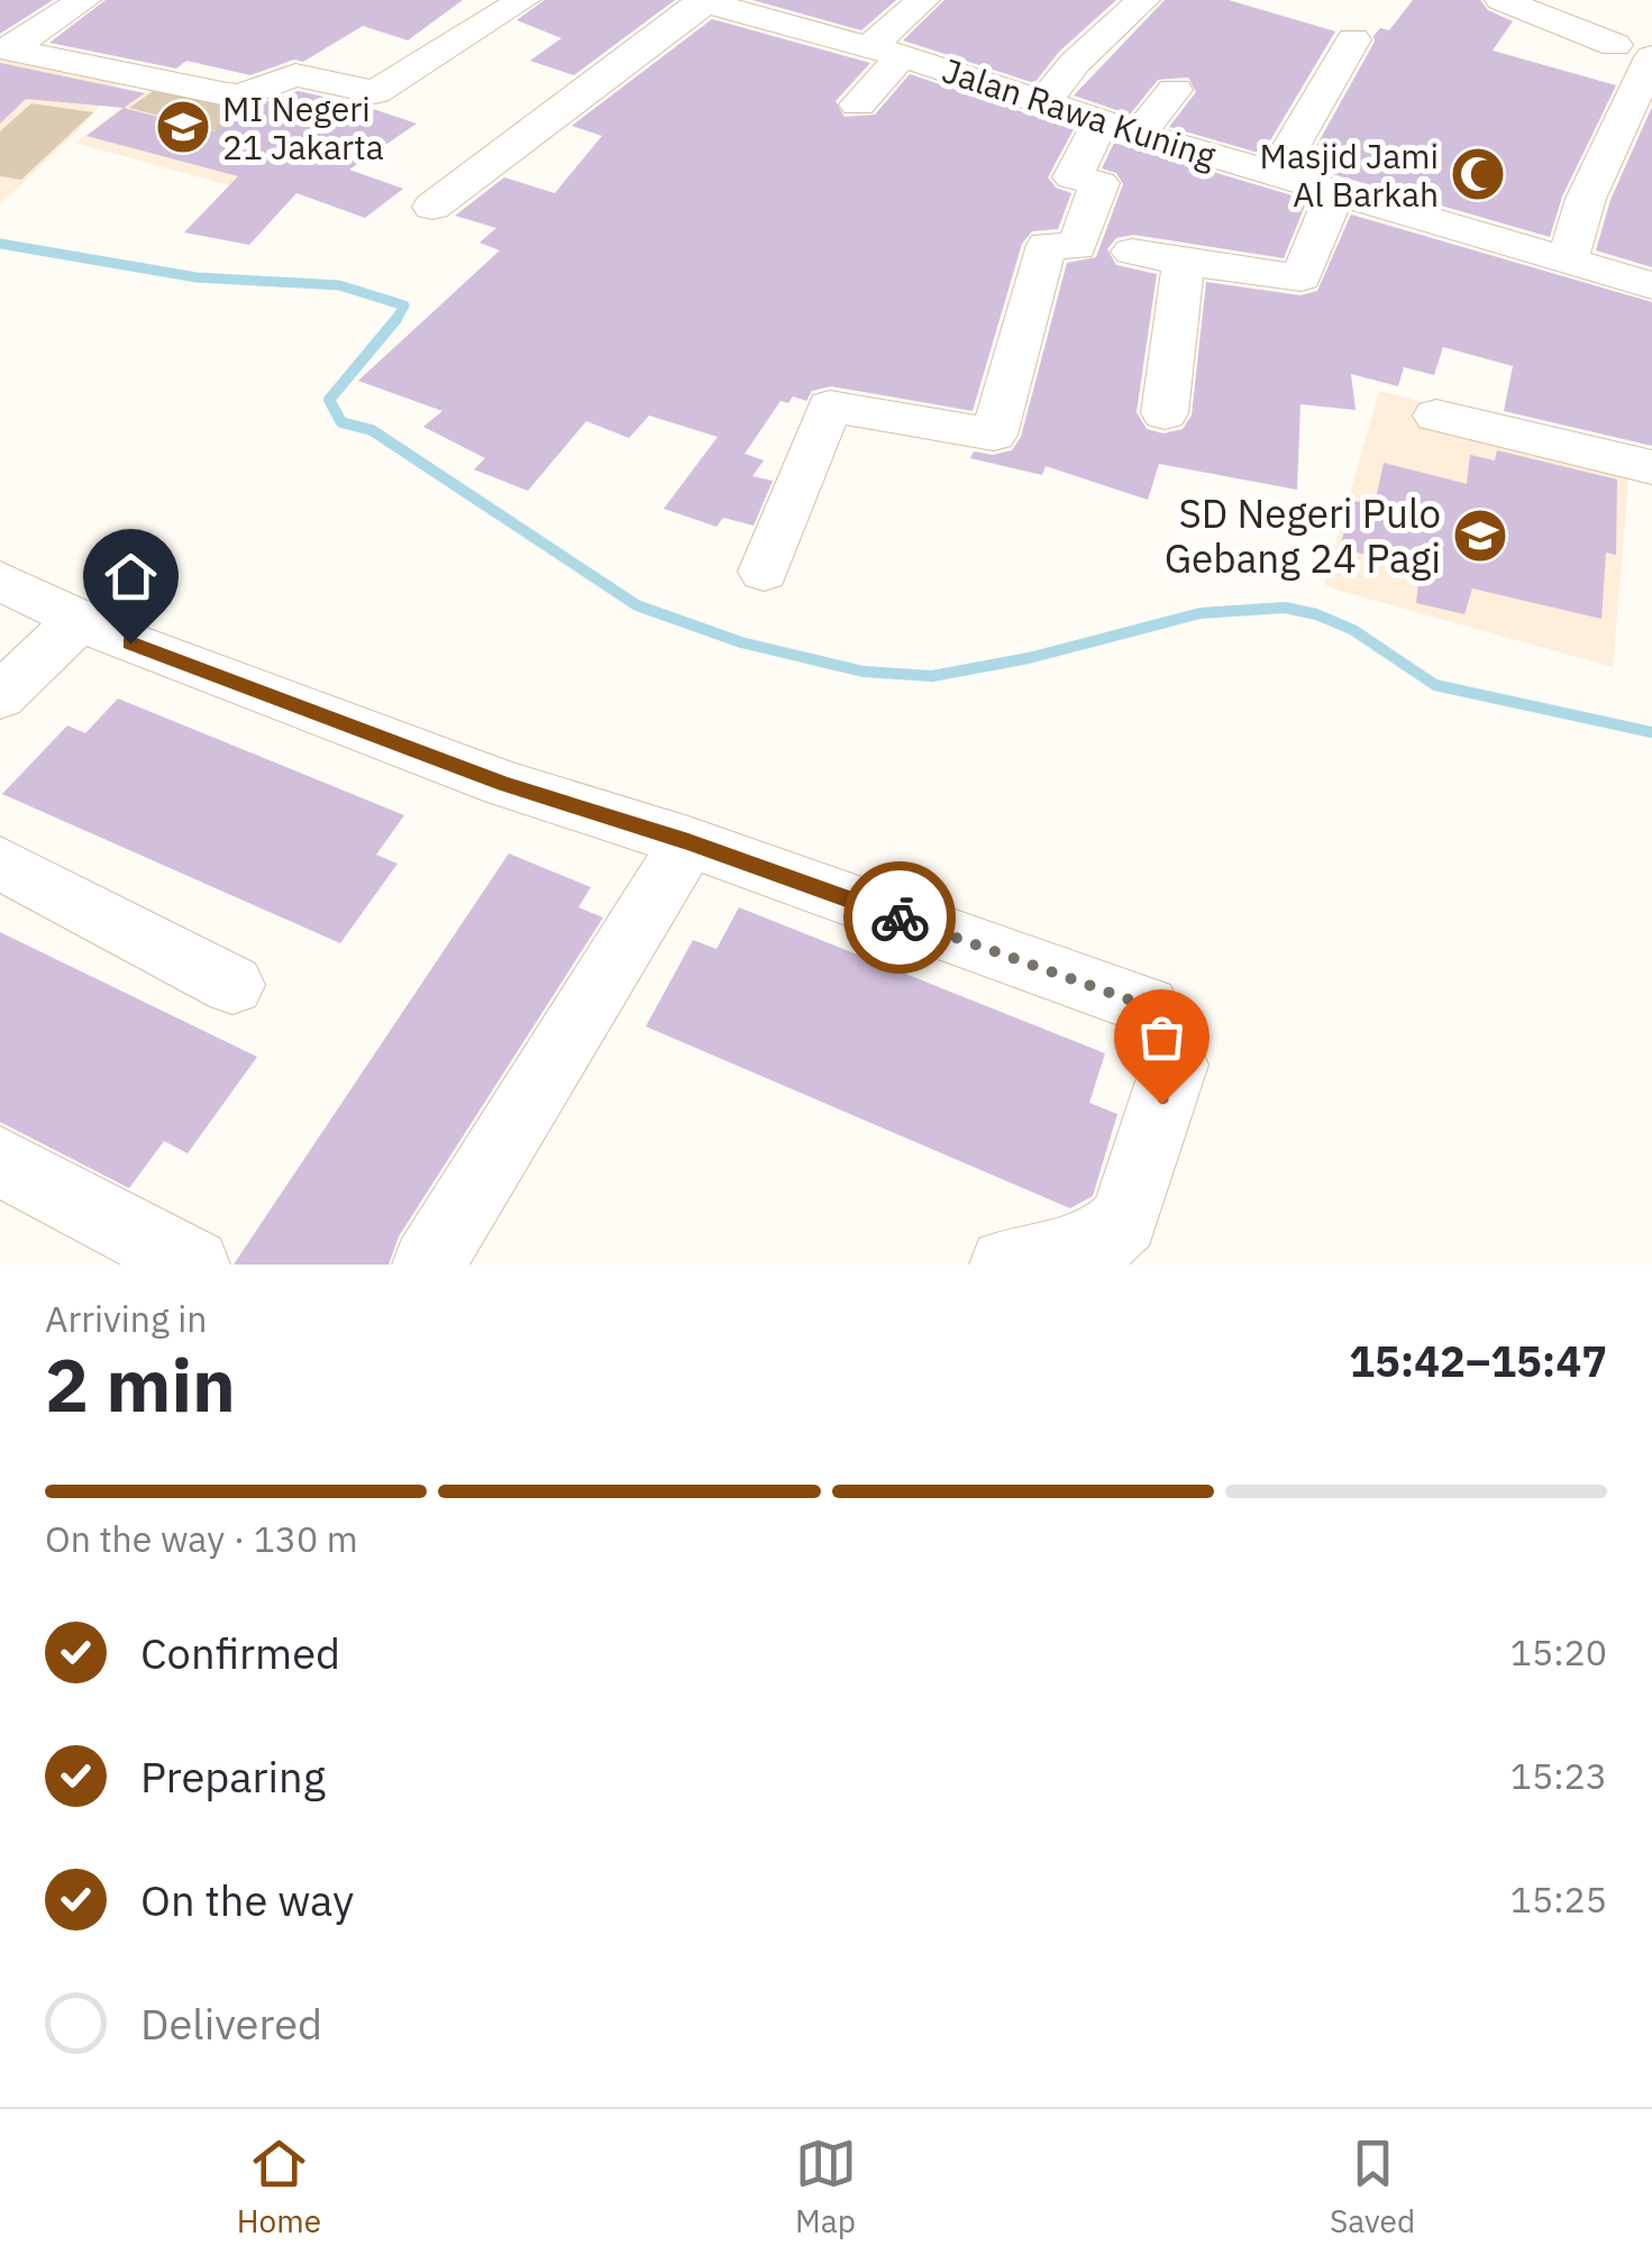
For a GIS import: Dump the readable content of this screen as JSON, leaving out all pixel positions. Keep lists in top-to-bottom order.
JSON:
{
  "streets": {
    "street": ["Jalan Rawa Kuning"]
  },
  "places": {
    "school or university": ["MI Negeri 21 Jakarta", "SD Negeri Pulo Gebang 24 Pagi"],
    "mosque": ["Masjid Jami Al Barkah"]
  },
  "page": {
    "heading": ["2 min", "Arriving in", "15:42–15:47"],
    "bar": "On the way · 130 m",
    "list": [
      ["Confirmed", "15:20"],
      ["Preparing", "15:23"],
      ["On the way", "15:25"],
      "Delivered"
    ],
    "tabs": ["Home", "Map", "Saved"]
  }
}
